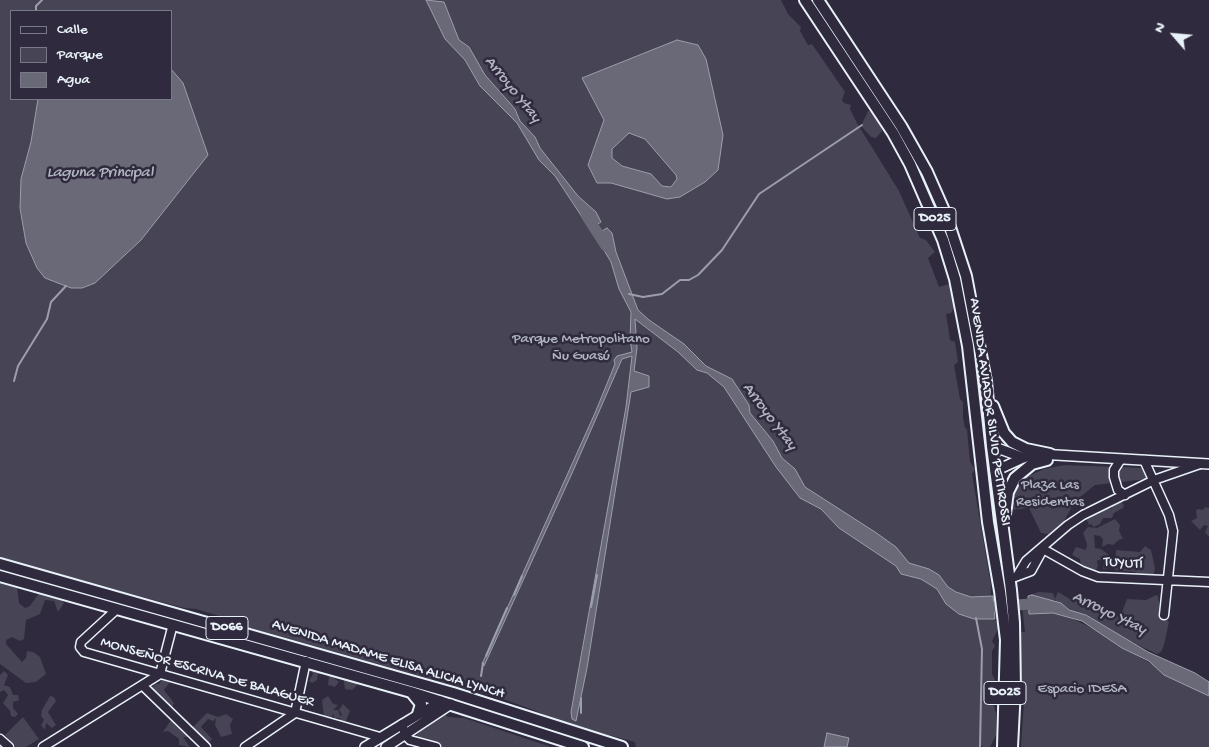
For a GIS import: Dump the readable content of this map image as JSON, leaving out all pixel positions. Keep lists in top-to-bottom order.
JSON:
{
  "streets": {
    "highway": [
      "D025",
      "AVENIDA AVIADOR SILVIO PETTIROSSI",
      "D066",
      "AVENIDA MADAME ELISA ALICIA LYNCH"
    ],
    "street": ["TUYUTÍ", "MONSEÑOR ESCRIVA DE BALAGUER"]
  },
  "crossings": [
    ["AVENIDA MADAME ELISA ALICIA LYNCH", "MONSEÑOR ESCRIVA DE BALAGUER"]
  ],
  "water": ["Arroyo Ytay", "Laguna Principal"],
  "parks": ["Parque Metropolitano Ñu Guasú", "Plaza Las Residentas", "Espacio IDESA"],
  "legend": ["Calle", "Parque", "Agua"],
  "north": "top left"
}
